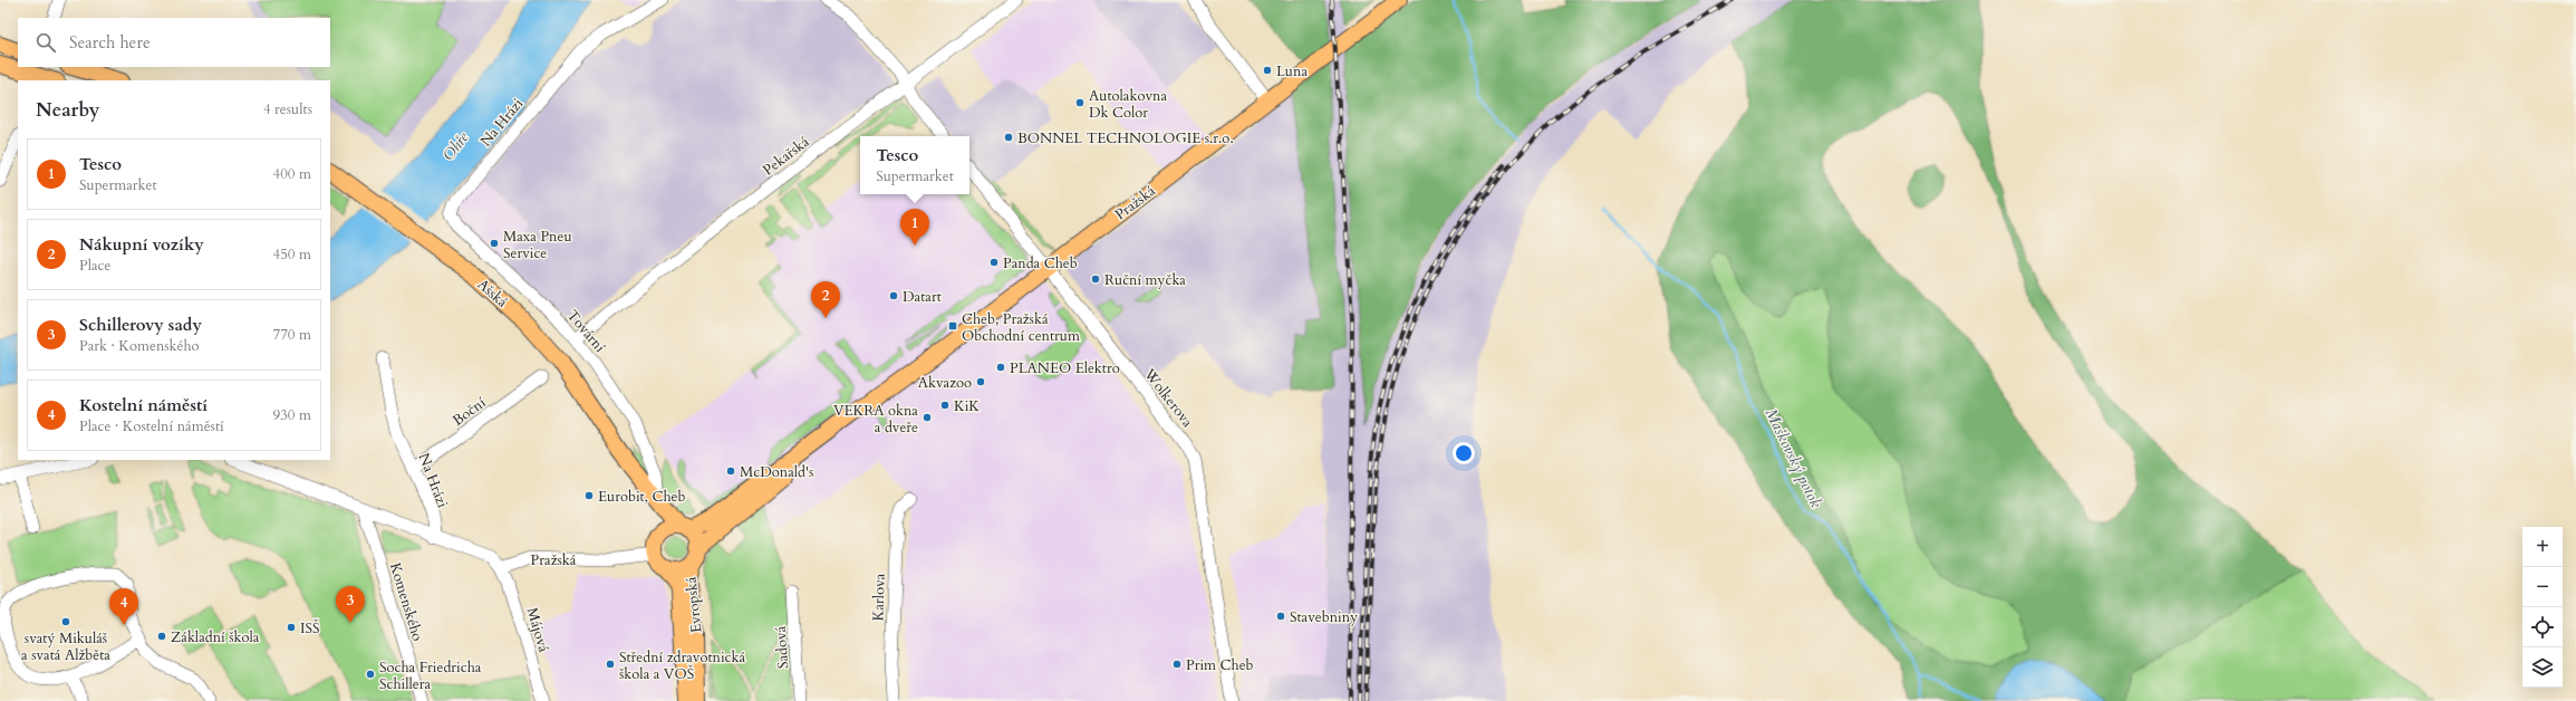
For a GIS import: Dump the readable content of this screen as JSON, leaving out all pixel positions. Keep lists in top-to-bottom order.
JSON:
{
  "streets": {
    "main road": ["Pražská", "Ašská", "Evropská"],
    "street": [
      "Na Hrázi",
      "Pekařská",
      "Tovární",
      "Wolkerova",
      "Boční",
      "Karlova",
      "Komenského",
      "Májová",
      "Sadová"
    ]
  },
  "crossings": [
    ["Na Hrázi", "Tovární"],
    ["Na Hrázi", "Boční"],
    ["Pekařská", "Tovární"],
    ["Pražská", "Ašská"],
    ["Pražská", "Wolkerova"],
    ["Pražská", "Evropská"],
    ["Pražská", "Májová"],
    ["Ašská", "Tovární"],
    ["Ašská", "Evropská"]
  ],
  "water": ["Ohře", "Maškovský potok"],
  "places": {
    "other": [
      "Luna",
      "Autolakovna Dk Color",
      "BONNEL TECHNOLOGIE s.r.o.",
      "Maxa Pneu Service",
      "Panda Cheb",
      "Ruční myčka",
      "Datart",
      "PLANEO Elektro",
      "Akvazoo",
      "KiK",
      "VEKRA okna a dveře",
      "McDonald's",
      "Eurobit, Cheb",
      "Stavebniny",
      "svatý Mikuláš a svatá Alžběta",
      "ISŠ",
      "Základní škola",
      "Střední zdravotnická škola a VOŠ",
      "Prim Cheb",
      "Socha Friedricha Schillera"
    ],
    "transit": ["Cheb, Pražská Obchodní centrum"]
  },
  "page": {
    "search": "Search here",
    "heading": ["Nearby", "4 results"],
    "popup": ["Tesco", "Supermarket"],
    "list": [
      {
        "mark": "1",
        "name": "Tesco",
        "note": "Supermarket",
        "value": "400 m"
      },
      {
        "mark": "2",
        "name": "Nákupní vozíky",
        "note": "Place",
        "value": "450 m"
      },
      {
        "mark": "3",
        "name": "Schillerovy sady",
        "note": "Park · Komenského",
        "value": "770 m"
      },
      {
        "mark": "4",
        "name": "Kostelní náměstí",
        "note": "Place · Kostelní náměstí",
        "value": "930 m"
      }
    ],
    "pins": [
      "1",
      "2",
      "3",
      "4"
    ],
    "map_buttons": ["+", "−"]
  }
}
